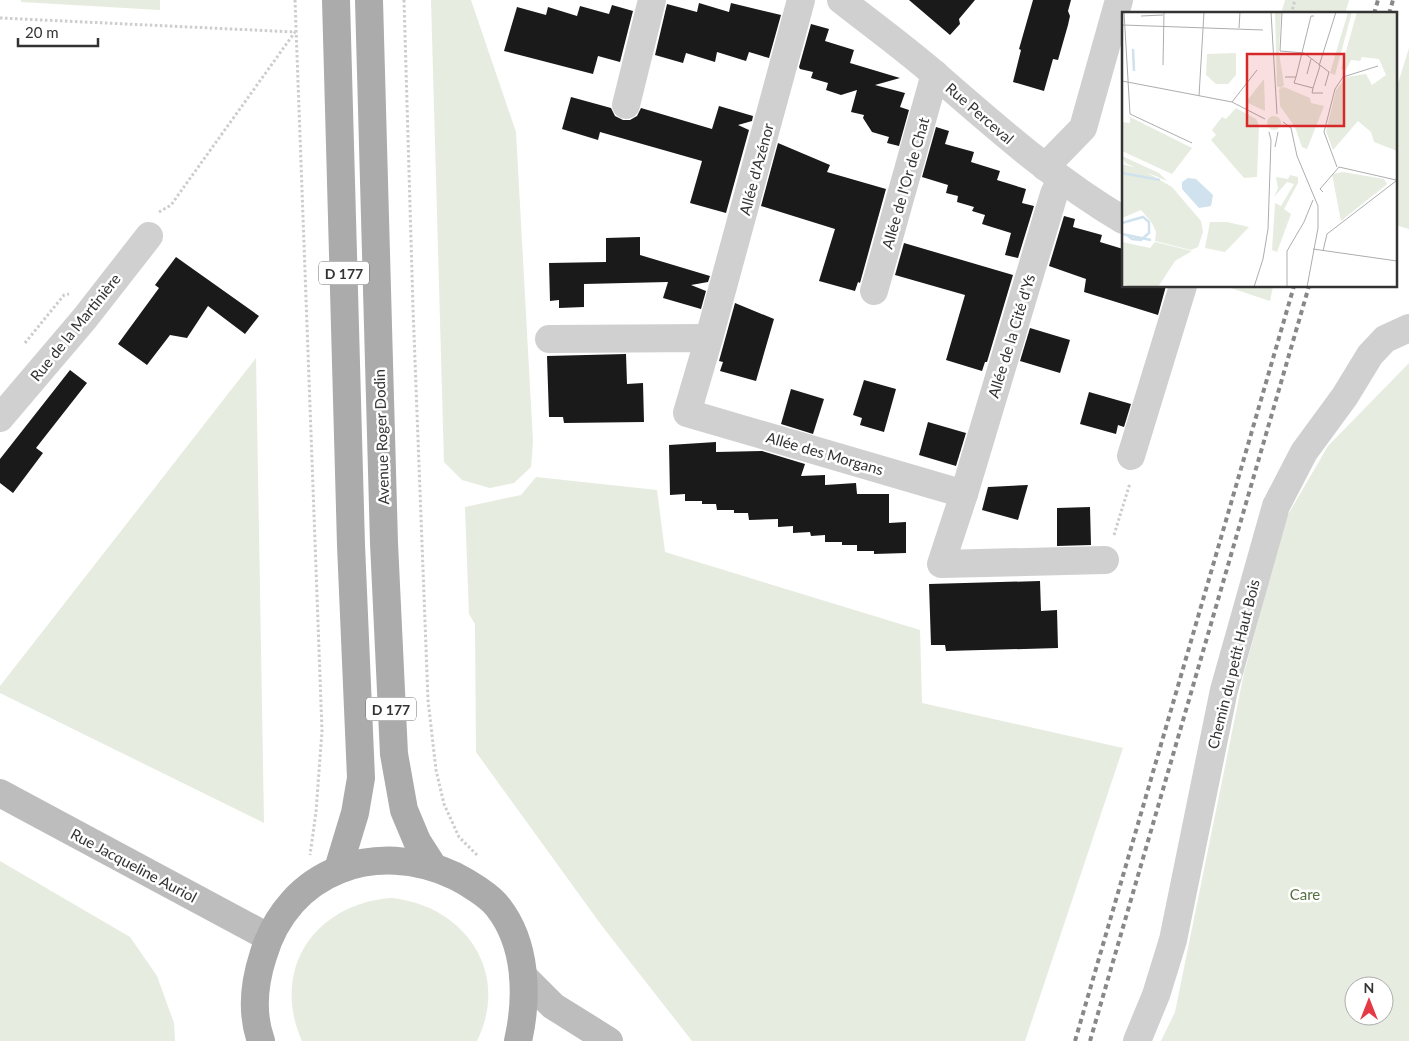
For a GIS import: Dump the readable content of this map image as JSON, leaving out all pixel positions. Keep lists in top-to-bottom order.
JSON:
{
  "streets": {
    "main road": ["D 177", "Avenue Roger Dodin"],
    "street": [
      "Rue Perceval",
      "Allée d'Azénor",
      "Allée de l'Or de Chat",
      "Rue de la Martinière",
      "Allée de la Cité d'Ys",
      "Allée des Morgans",
      "Chemin du petit Haut Bois",
      "Rue Jacqueline Auriol"
    ]
  },
  "crossings": [
    ["Rue Perceval", "Allée de l'Or de Chat"],
    ["Rue Perceval", "Allée de la Cité d'Ys"],
    ["Allée d'Azénor", "Allée des Morgans"],
    ["Allée de la Cité d'Ys", "Allée des Morgans"]
  ],
  "parks": ["Care"],
  "scale_bar": "20 m",
  "north": "top"
}
